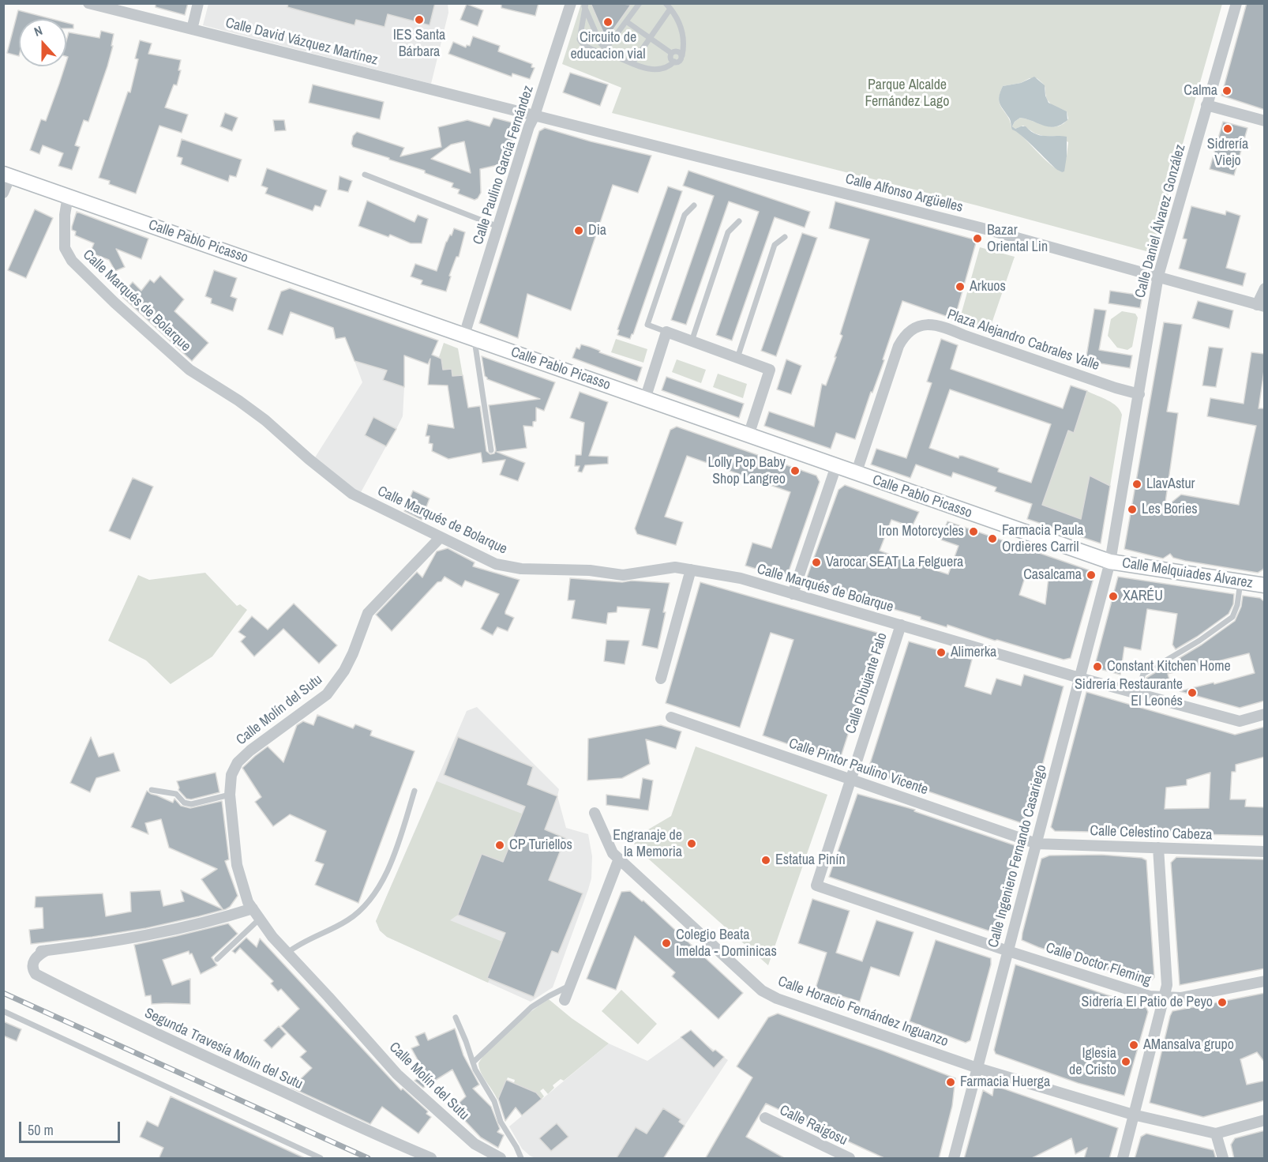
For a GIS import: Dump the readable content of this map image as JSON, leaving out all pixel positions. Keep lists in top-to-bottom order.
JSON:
{
  "streets": {
    "street": [
      "Calle David Vázquez Martínez",
      "Calle Paulino García Fernández",
      "Calle Alfonso Argüelles",
      "Calle Daniel Álvarez González",
      "Calle Pablo Picasso",
      "Calle Marqués de Bolarque",
      "Plaza Alejandro Cabrales Valle",
      "Calle Melquiades Álvarez",
      "Calle Dibujante Falo",
      "Calle Molín del Sutu",
      "Calle Pintor Paulino Vicente",
      "Calle Celestino Cabeza",
      "Calle Ingeniero Fernando Casariego",
      "Calle Doctor Fleming",
      "Calle Horacio Fernández Inguanzo",
      "Segunda Travesía Molín del Sutu",
      "Calle Raigosu"
    ]
  },
  "crossings": [
    ["Calle David Vázquez Martínez", "Calle Paulino García Fernández"],
    ["Calle David Vázquez Martínez", "Calle Alfonso Argüelles"],
    ["Calle Paulino García Fernández", "Calle Alfonso Argüelles"],
    ["Calle Paulino García Fernández", "Calle Pablo Picasso"],
    ["Calle Alfonso Argüelles", "Calle Daniel Álvarez González"],
    ["Calle Daniel Álvarez González", "Calle Pablo Picasso"],
    ["Calle Daniel Álvarez González", "Plaza Alejandro Cabrales Valle"],
    ["Calle Daniel Álvarez González", "Calle Melquiades Álvarez"],
    ["Calle Daniel Álvarez González", "Calle Ingeniero Fernando Casariego"],
    ["Calle Pablo Picasso", "Calle Marqués de Bolarque"],
    ["Calle Pablo Picasso", "Plaza Alejandro Cabrales Valle"],
    ["Calle Pablo Picasso", "Calle Melquiades Álvarez"],
    ["Calle Pablo Picasso", "Calle Ingeniero Fernando Casariego"],
    ["Calle Marqués de Bolarque", "Calle Dibujante Falo"],
    ["Calle Marqués de Bolarque", "Calle Molín del Sutu"],
    ["Calle Marqués de Bolarque", "Calle Ingeniero Fernando Casariego"],
    ["Calle Melquiades Álvarez", "Calle Ingeniero Fernando Casariego"],
    ["Calle Dibujante Falo", "Calle Pintor Paulino Vicente"],
    ["Calle Dibujante Falo", "Calle Doctor Fleming"],
    ["Calle Molín del Sutu", "Segunda Travesía Molín del Sutu"],
    ["Calle Pintor Paulino Vicente", "Calle Celestino Cabeza"],
    ["Calle Pintor Paulino Vicente", "Calle Ingeniero Fernando Casariego"],
    ["Calle Celestino Cabeza", "Calle Ingeniero Fernando Casariego"],
    ["Calle Ingeniero Fernando Casariego", "Calle Doctor Fleming"],
    ["Calle Ingeniero Fernando Casariego", "Calle Horacio Fernández Inguanzo"]
  ],
  "parks": ["Parque Alcalde Fernández Lago"],
  "places": [
    "IES Santa Bárbara",
    "Circuito de educacion vial",
    "Calma",
    "Sidrería Viejo",
    "Dia",
    "Bazar Oriental Lin",
    "Arkuos",
    "Lolly Pop Baby Shop Langreo",
    "LlavAstur",
    "Les Bories",
    "Iron Motorcycles",
    "Farmacia Paula Ordieres Carril",
    "Varocar SEAT La Felguera",
    "Casalcama",
    "XARÉU",
    "Alimerka",
    "Constant Kitchen Home",
    "Sidrería Restaurante El Leonés",
    "Engranaje de la Memoria",
    "CP Turiellos",
    "Estatua Pinín",
    "Colegio Beata Imelda - Dominicas",
    "Sidrería El Patio de Peyo",
    "AMansalva grupo",
    "Iglesia de Cristo",
    "Farmacia Huerga"
  ],
  "scale_bar": "50 m",
  "north": "top"
}
